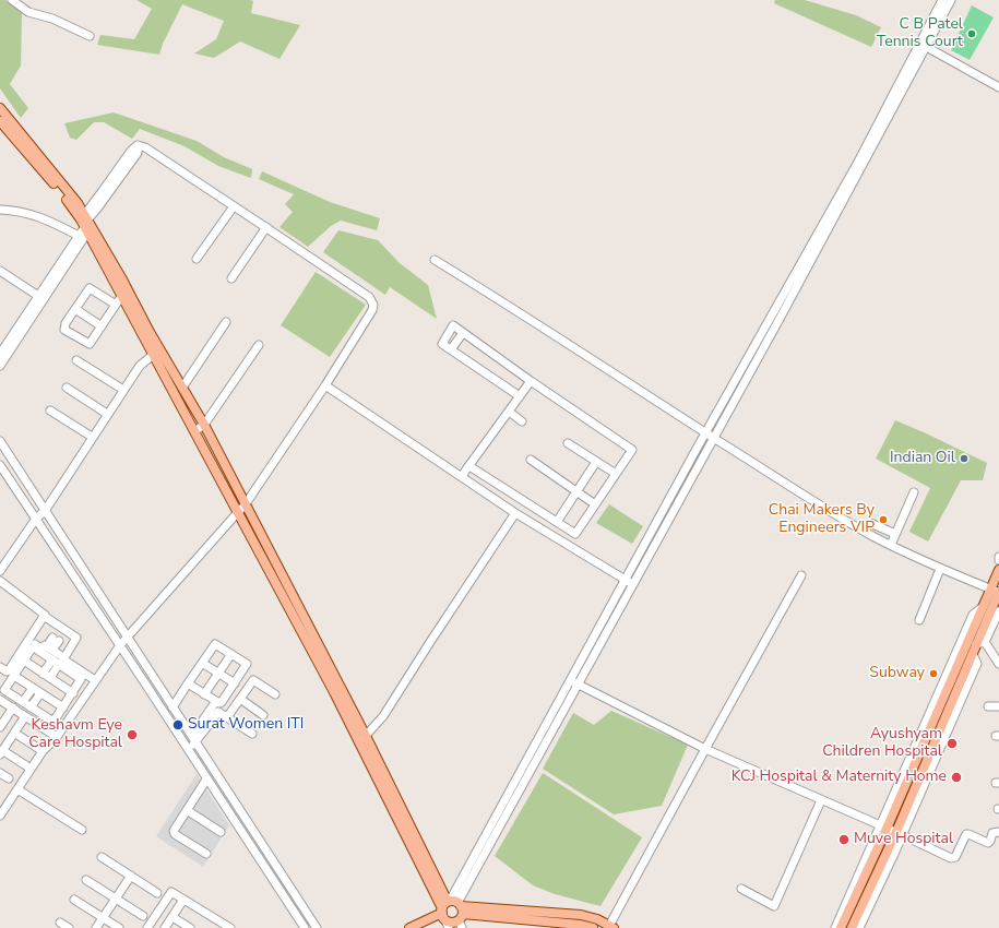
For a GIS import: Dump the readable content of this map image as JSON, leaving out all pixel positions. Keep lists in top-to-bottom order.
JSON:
{
  "places": [
    "C B Patel Tennis Court",
    "Indian Oil",
    "Chai Makers By Engineers VIP",
    "Subway",
    "Surat Women ITI",
    "Keshavm Eye Care Hospital",
    "Ayushyam Children Hospital",
    "KCJ Hospital & Maternity Home",
    "Muve Hospital"
  ]
}
